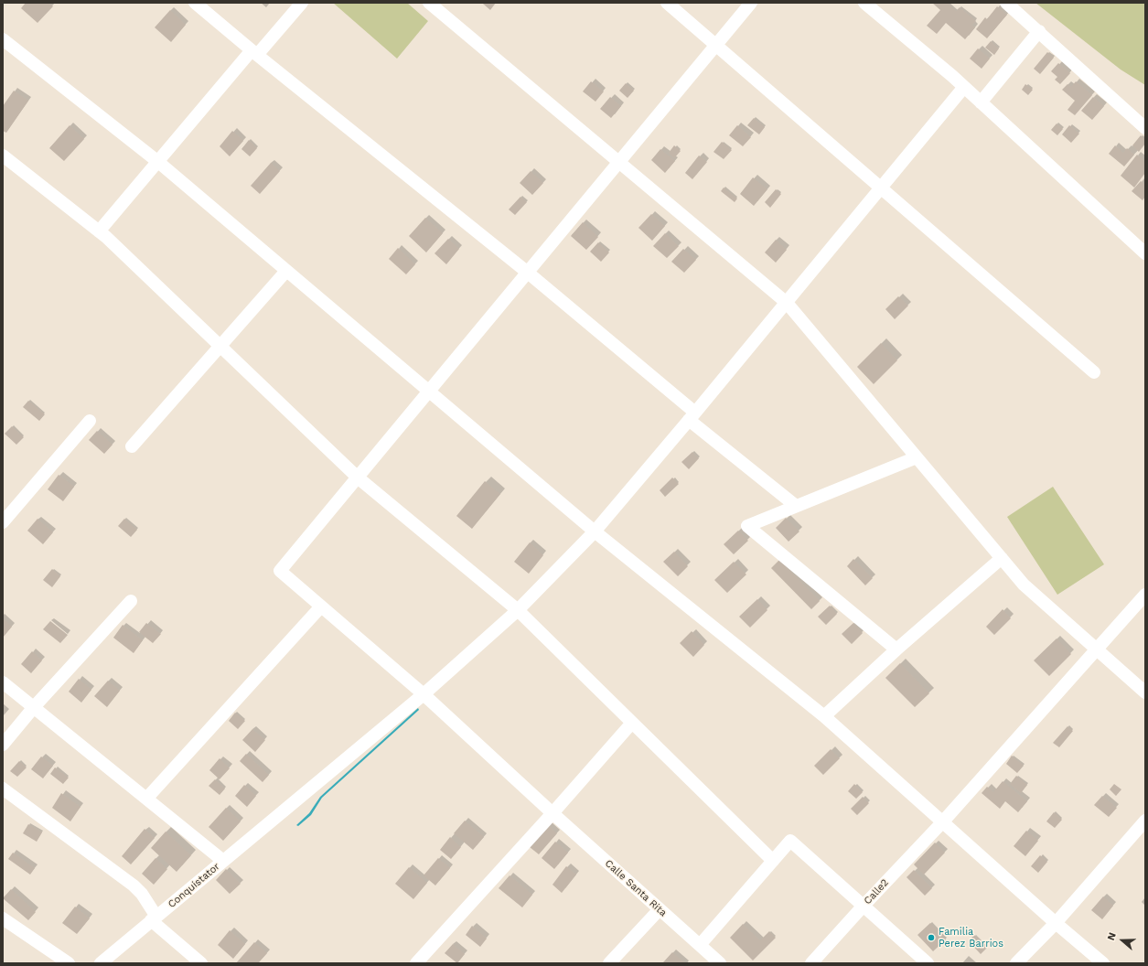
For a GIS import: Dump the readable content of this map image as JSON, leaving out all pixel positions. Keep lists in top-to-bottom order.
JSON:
{
  "streets": {
    "street": ["Conquistator", "Calle Santa Rita", "Calle2"]
  },
  "crossings": [
    ["Conquistator", "Calle Santa Rita"]
  ],
  "places": ["Familia Perez Barrios"],
  "north": "left"
}
